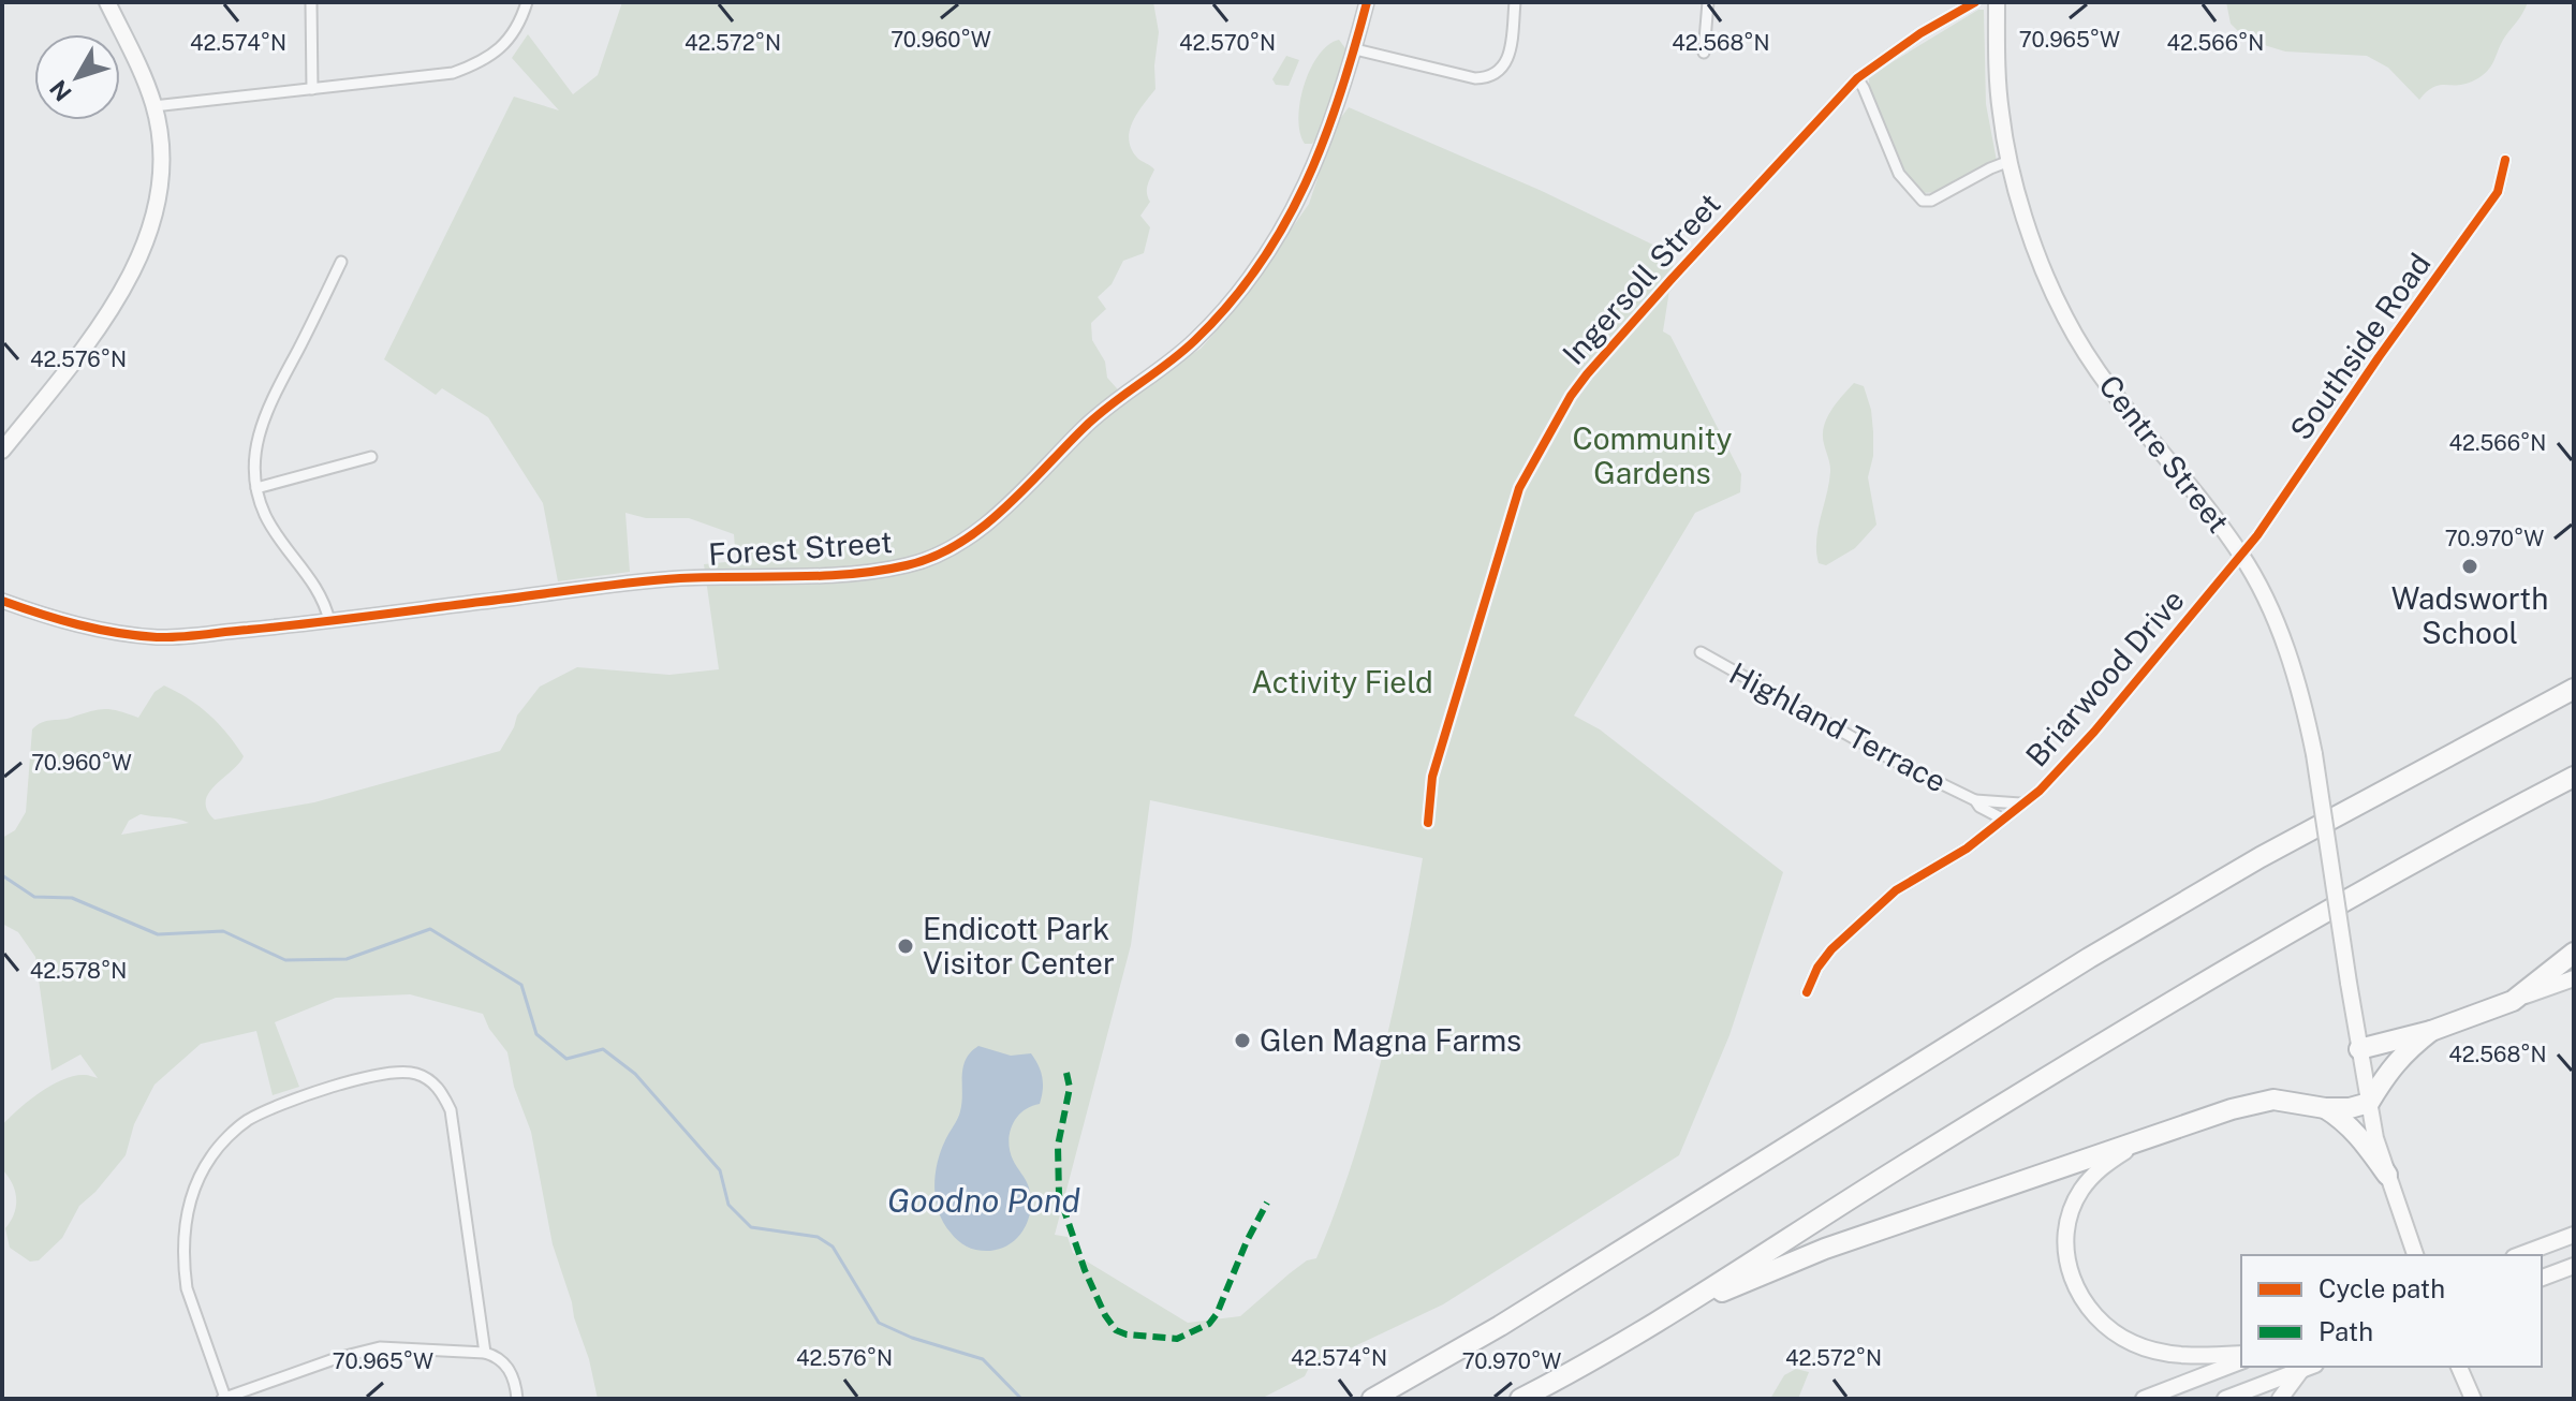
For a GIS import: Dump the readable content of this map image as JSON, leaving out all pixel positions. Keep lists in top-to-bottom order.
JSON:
{
  "streets": {
    "main road": ["Centre Street"],
    "street": [
      "Ingersoll Street",
      "Southside Road",
      "Forest Street",
      "Briarwood Drive",
      "Highland Terrace"
    ]
  },
  "crossings": [
    ["Southside Road", "Centre Street"],
    ["Southside Road", "Briarwood Drive"],
    ["Centre Street", "Briarwood Drive"],
    ["Briarwood Drive", "Highland Terrace"]
  ],
  "water": ["Goodno Pond"],
  "parks": ["Community Gardens", "Activity Field"],
  "places": ["Wadsworth School", "Endicott Park Visitor Center", "Glen Magna Farms"],
  "legend": ["Cycle path", "Path"],
  "north": "bottom left",
  "coordinates": [
    "70.960°W",
    "70.965°W",
    "42.574°N",
    "42.572°N",
    "42.570°N",
    "42.568°N",
    "42.566°N",
    "42.576°N",
    "70.970°W",
    "42.578°N"
  ]
}
